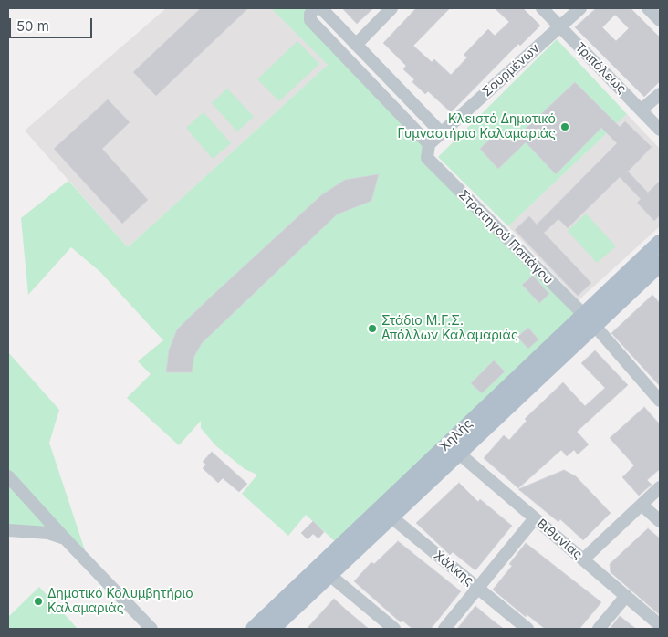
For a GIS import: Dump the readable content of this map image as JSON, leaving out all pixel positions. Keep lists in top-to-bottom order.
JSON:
{
  "streets": {
    "main road": ["Χηλής"],
    "street": [
      "Τριπόλεως",
      "Σουρμένων",
      "Στρατηγού Παπάγου",
      "Βιθυνίας",
      "Χάλκης"
    ]
  },
  "crossings": [
    ["Τριπόλεως", "Σουρμένων"],
    ["Στρατηγού Παπάγου", "Χηλής"],
    ["Χηλής", "Βιθυνίας"],
    ["Χηλής", "Χάλκης"]
  ],
  "places": ["Κλειστό Δημοτικό Γυμναστήριο Καλαμαριάς", "Στάδιο Μ.Γ.Σ. Απόλλων Καλαμαριάς", "Δημοτικό Κολυμβητήριο Καλαμαριάς"],
  "scale_bar": "50 m"
}
